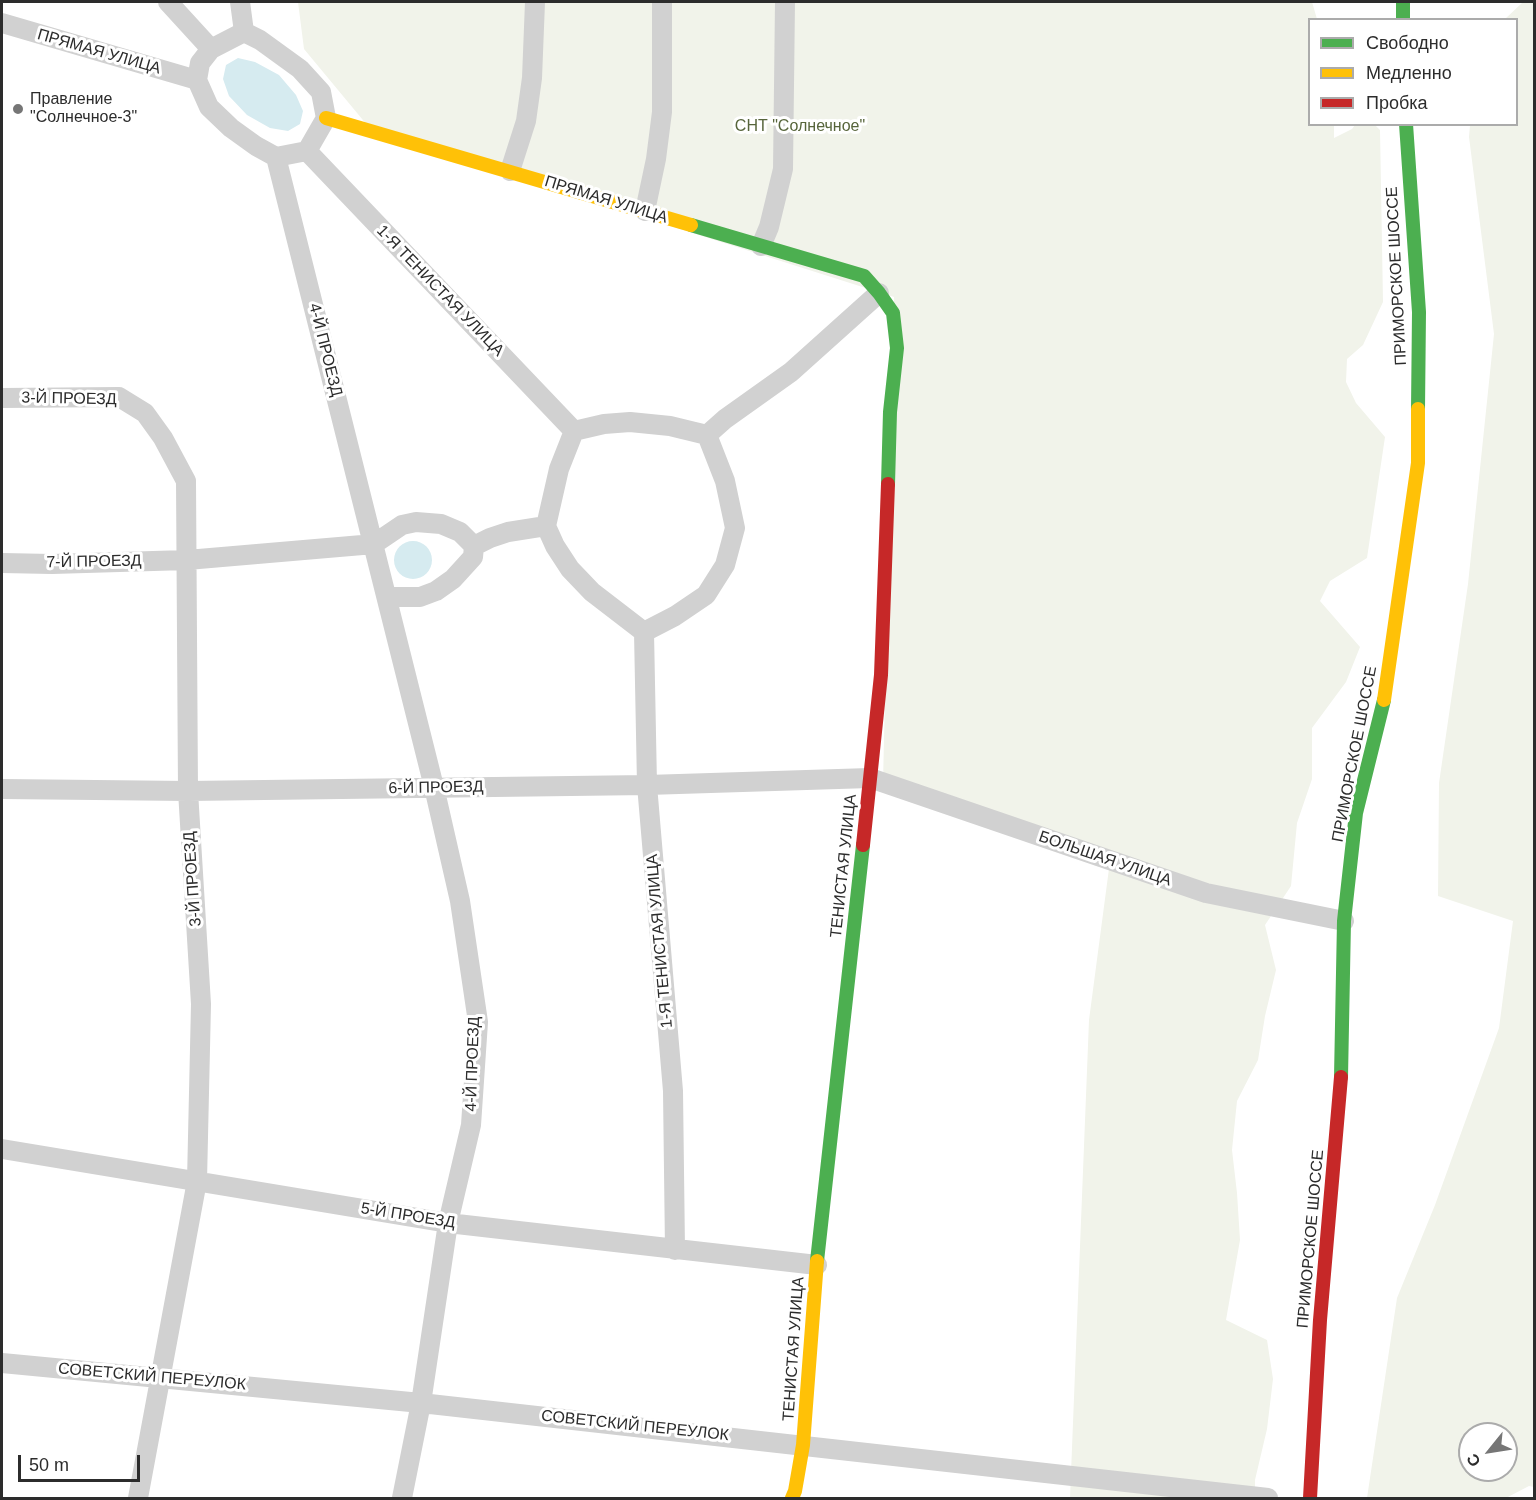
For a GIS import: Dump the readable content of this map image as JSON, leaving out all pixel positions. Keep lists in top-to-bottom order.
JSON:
{
  "streets": {
    "street": [
      "ПРЯМАЯ УЛИЦА",
      "ПРИМОРСКОЕ ШОССЕ",
      "1-Я ТЕНИСТАЯ УЛИЦА",
      "4-Й ПРОЕЗД",
      "3-Й ПРОЕЗД",
      "7-Й ПРОЕЗД",
      "6-Й ПРОЕЗД",
      "БОЛЬШАЯ УЛИЦА",
      "ТЕНИСТАЯ УЛИЦА",
      "5-Й ПРОЕЗД",
      "СОВЕТСКИЙ ПЕРЕУЛОК"
    ]
  },
  "crossings": [
    ["ПРЯМАЯ УЛИЦА", "1-Я ТЕНИСТАЯ УЛИЦА"],
    ["ПРЯМАЯ УЛИЦА", "4-Й ПРОЕЗД"],
    ["ПРЯМАЯ УЛИЦА", "ТЕНИСТАЯ УЛИЦА"],
    ["ПРИМОРСКОЕ ШОССЕ", "БОЛЬШАЯ УЛИЦА"],
    ["1-Я ТЕНИСТАЯ УЛИЦА", "4-Й ПРОЕЗД"],
    ["1-Я ТЕНИСТАЯ УЛИЦА", "6-Й ПРОЕЗД"],
    ["1-Я ТЕНИСТАЯ УЛИЦА", "5-Й ПРОЕЗД"],
    ["4-Й ПРОЕЗД", "7-Й ПРОЕЗД"],
    ["4-Й ПРОЕЗД", "6-Й ПРОЕЗД"],
    ["4-Й ПРОЕЗД", "5-Й ПРОЕЗД"],
    ["4-Й ПРОЕЗД", "СОВЕТСКИЙ ПЕРЕУЛОК"],
    ["3-Й ПРОЕЗД", "7-Й ПРОЕЗД"],
    ["3-Й ПРОЕЗД", "6-Й ПРОЕЗД"],
    ["3-Й ПРОЕЗД", "5-Й ПРОЕЗД"],
    ["3-Й ПРОЕЗД", "СОВЕТСКИЙ ПЕРЕУЛОК"],
    ["6-Й ПРОЕЗД", "БОЛЬШАЯ УЛИЦА"],
    ["6-Й ПРОЕЗД", "ТЕНИСТАЯ УЛИЦА"],
    ["БОЛЬШАЯ УЛИЦА", "ТЕНИСТАЯ УЛИЦА"],
    ["ТЕНИСТАЯ УЛИЦА", "5-Й ПРОЕЗД"],
    ["ТЕНИСТАЯ УЛИЦА", "СОВЕТСКИЙ ПЕРЕУЛОК"]
  ],
  "parks": ["СНТ \"Солнечное\""],
  "places": ["Правление \"Солнечное-3\""],
  "legend": ["Свободно", "Медленно", "Пробка"],
  "scale_bar": "50 m",
  "north": "bottom left"
}
